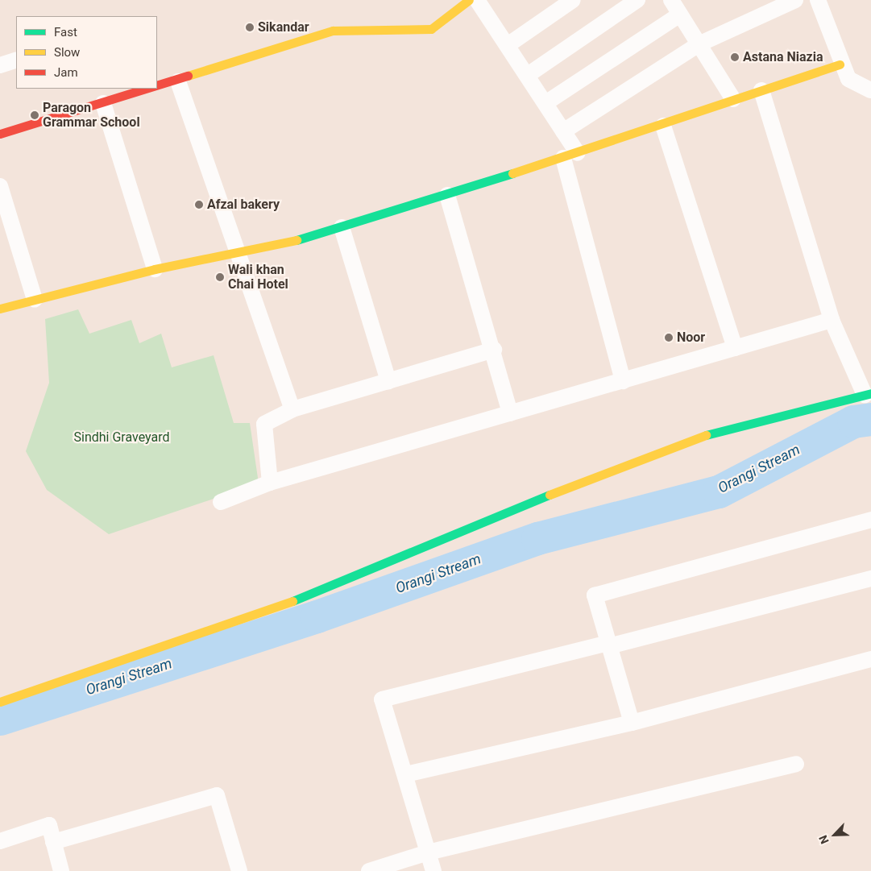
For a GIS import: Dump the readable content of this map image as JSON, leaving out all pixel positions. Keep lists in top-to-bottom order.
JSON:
{
  "water": ["Orangi Stream"],
  "parks": ["Sindhi Graveyard"],
  "places": [
    "Sikandar",
    "Astana Niazia",
    "Paragon Grammar School",
    "Afzal bakery",
    "Wali khan Chai Hotel",
    "Noor"
  ],
  "legend": ["Fast", "Slow", "Jam"],
  "north": "bottom left"
}
